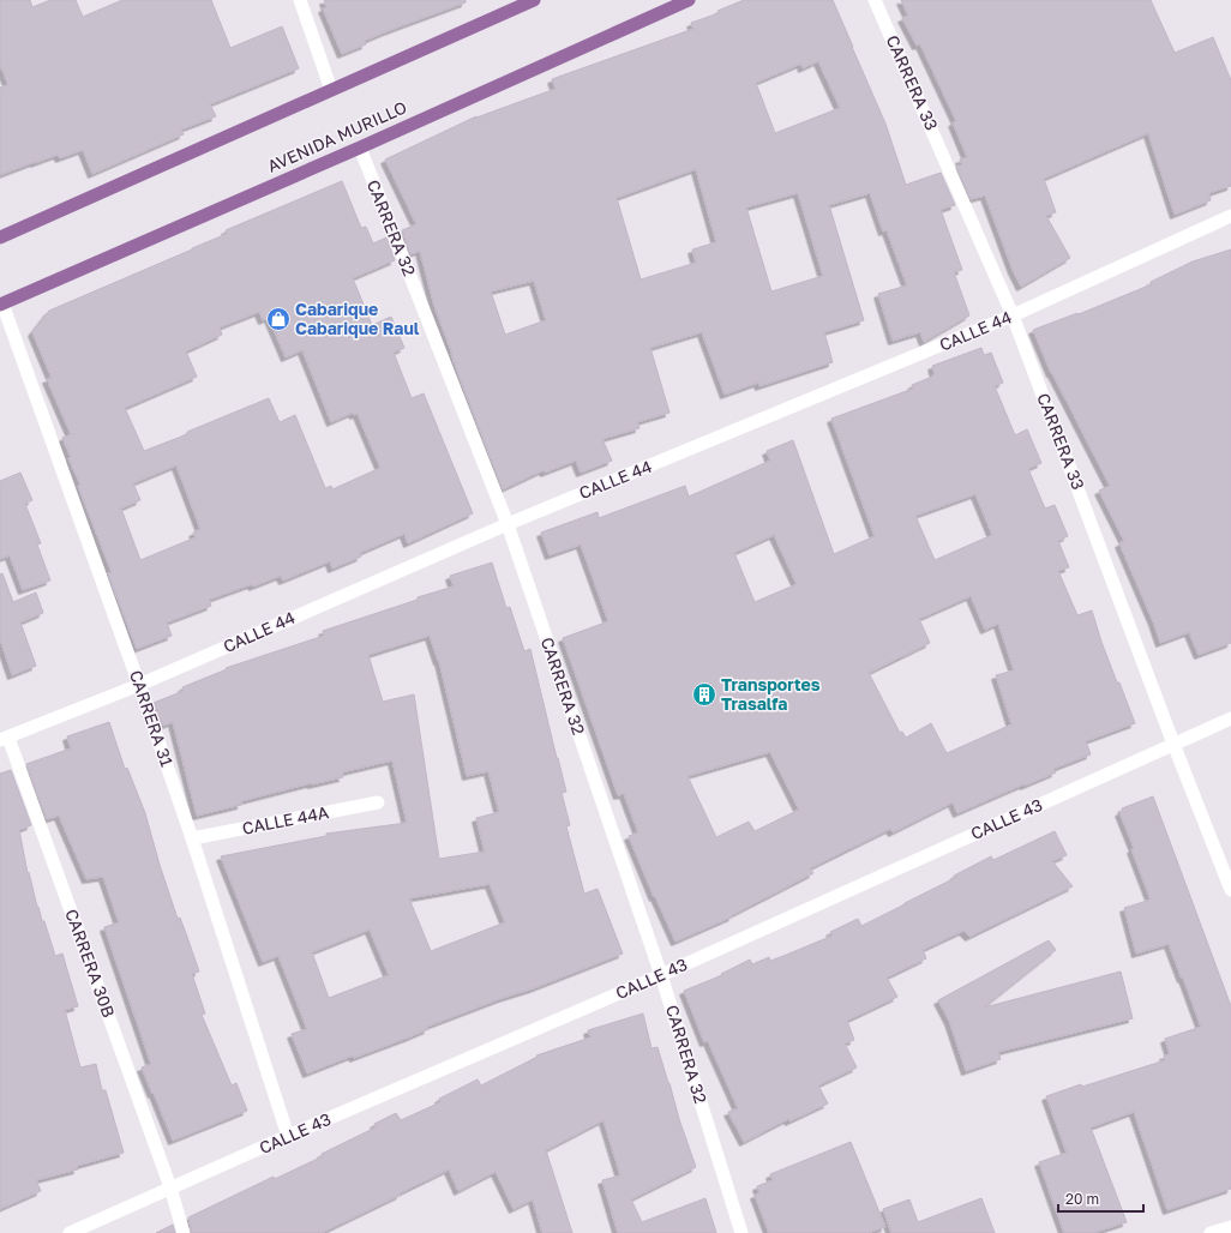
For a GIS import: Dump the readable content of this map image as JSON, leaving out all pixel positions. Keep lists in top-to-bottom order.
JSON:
{
  "streets": {
    "main road": ["AVENIDA MURILLO"],
    "street": [
      "CARRERA 33",
      "CARRERA 32",
      "CALLE 44",
      "CARRERA 31",
      "CALLE 43",
      "CALLE 44A",
      "CARRERA 30B"
    ]
  },
  "crossings": [
    ["CARRERA 33", "CALLE 44"],
    ["CARRERA 33", "CALLE 43"],
    ["AVENIDA MURILLO", "CARRERA 32"],
    ["AVENIDA MURILLO", "CARRERA 31"],
    ["CARRERA 32", "CALLE 44"],
    ["CARRERA 32", "CALLE 43"],
    ["CALLE 44", "CARRERA 31"],
    ["CALLE 44", "CARRERA 30B"],
    ["CARRERA 31", "CALLE 43"],
    ["CARRERA 31", "CALLE 44A"],
    ["CALLE 43", "CARRERA 30B"]
  ],
  "places": {
    "shop": ["Cabarique Cabarique Raul"],
    "building": ["Transportes Trasalfa"]
  },
  "scale_bar": "20 m"
}
